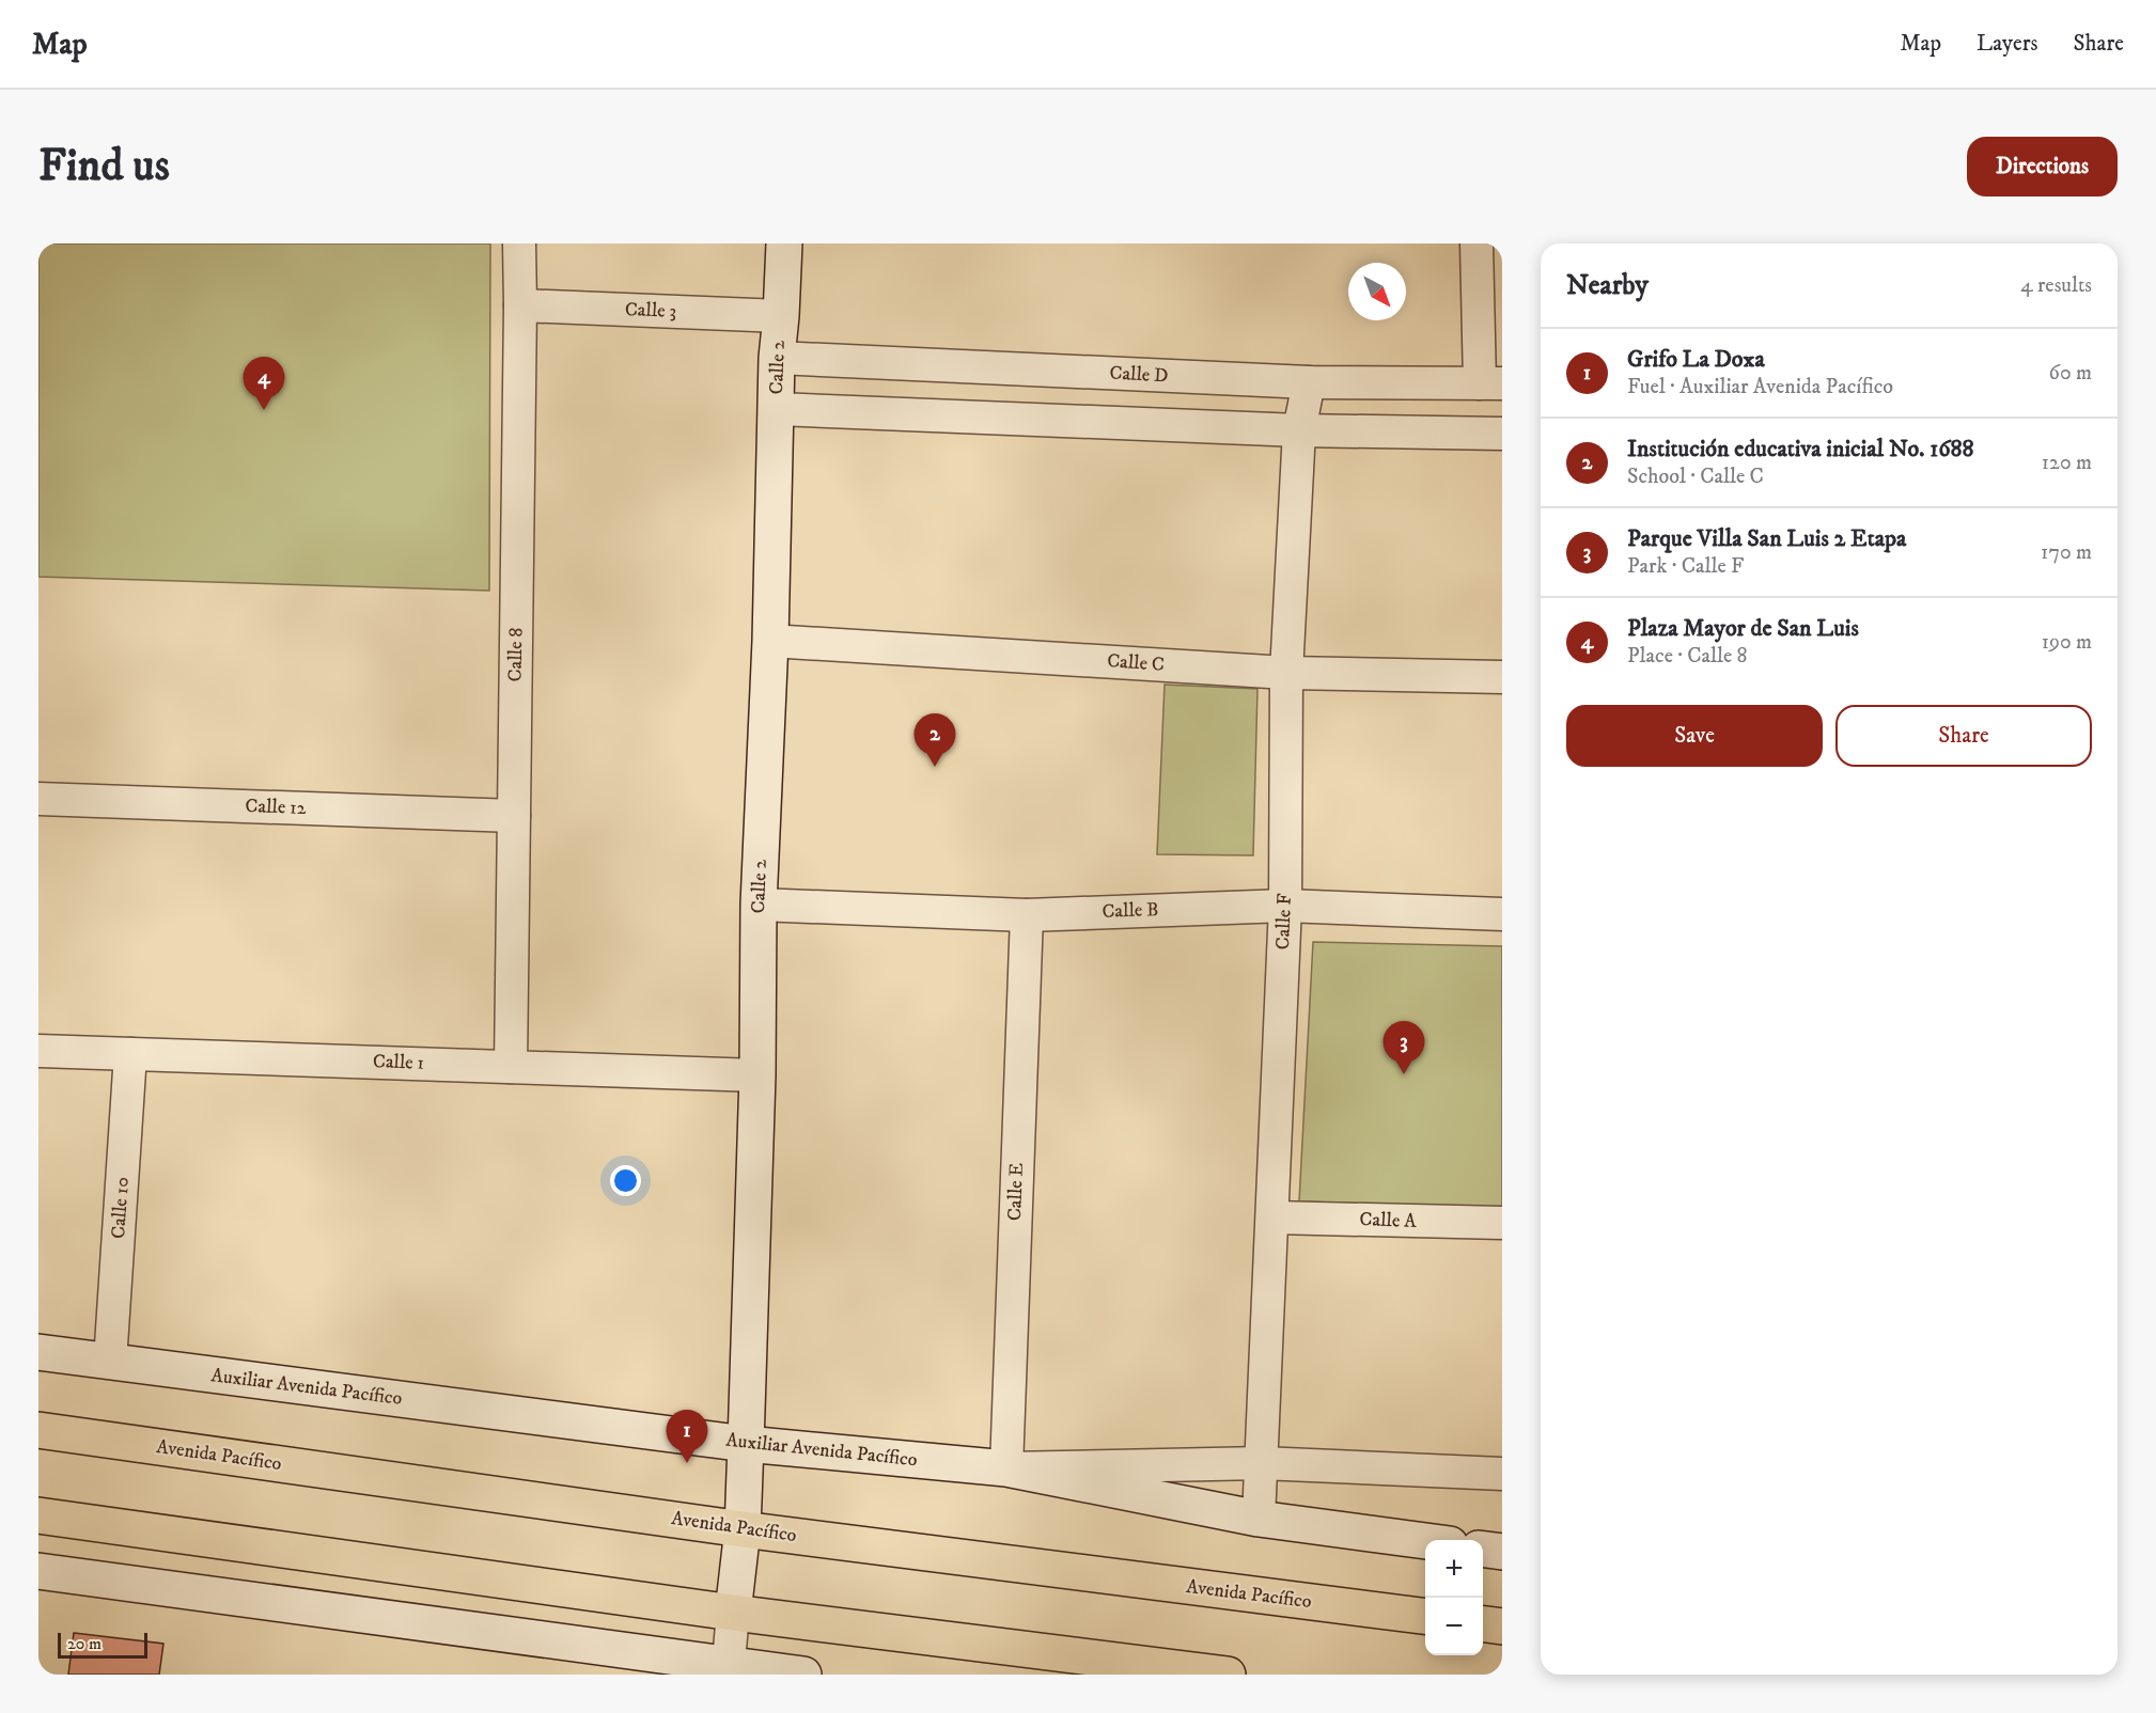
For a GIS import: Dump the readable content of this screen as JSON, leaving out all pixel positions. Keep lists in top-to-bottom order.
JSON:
{
  "streets": {
    "main road": ["Calle 2", "Auxiliar Avenida Pacífico", "Avenida Pacífico"],
    "street": [
      "Calle 3",
      "Calle D",
      "Calle 8",
      "Calle C",
      "Calle 12",
      "Calle B",
      "Calle F",
      "Calle 1",
      "Calle E",
      "Calle 10",
      "Calle A"
    ]
  },
  "crossings": [
    ["Calle 3", "Calle 2"],
    ["Calle 3", "Calle 8"],
    ["Calle 2", "Calle D"],
    ["Calle 2", "Calle C"],
    ["Calle 2", "Calle B"],
    ["Calle 2", "Calle 1"],
    ["Calle 2", "Auxiliar Avenida Pacífico"],
    ["Calle 2", "Avenida Pacífico"],
    ["Calle D", "Calle F"],
    ["Calle 8", "Calle 12"],
    ["Calle 8", "Calle 1"],
    ["Calle C", "Calle F"],
    ["Calle B", "Calle F"],
    ["Calle B", "Calle E"],
    ["Calle F", "Calle A"],
    ["Calle F", "Auxiliar Avenida Pacífico"],
    ["Calle 1", "Calle 10"],
    ["Calle E", "Auxiliar Avenida Pacífico"],
    ["Calle 10", "Auxiliar Avenida Pacífico"]
  ],
  "scale_bar": "20 m",
  "north": "bottom right",
  "page": {
    "header": "Map",
    "nav": ["Map", "Layers", "Share"],
    "buttons": [
      "Directions",
      ["Save", "Share"]
    ],
    "title": "Find us",
    "heading": ["Nearby", "4 results"],
    "list": [
      {
        "mark": "1",
        "name": "Grifo La Doxa",
        "note": "Fuel · Auxiliar Avenida Pacífico",
        "value": "60 m"
      },
      {
        "mark": "2",
        "name": "Institución educativa inicial No. 1688",
        "note": "School · Calle C",
        "value": "120 m"
      },
      {
        "mark": "3",
        "name": "Parque Villa San Luis 2 Etapa",
        "note": "Park · Calle F",
        "value": "170 m"
      },
      {
        "mark": "4",
        "name": "Plaza Mayor de San Luis",
        "note": "Place · Calle 8",
        "value": "190 m"
      }
    ],
    "pins": [
      "4",
      "2",
      "3",
      "1"
    ],
    "map_buttons": ["+", "−"],
    "scale": "20 m"
  }
}
